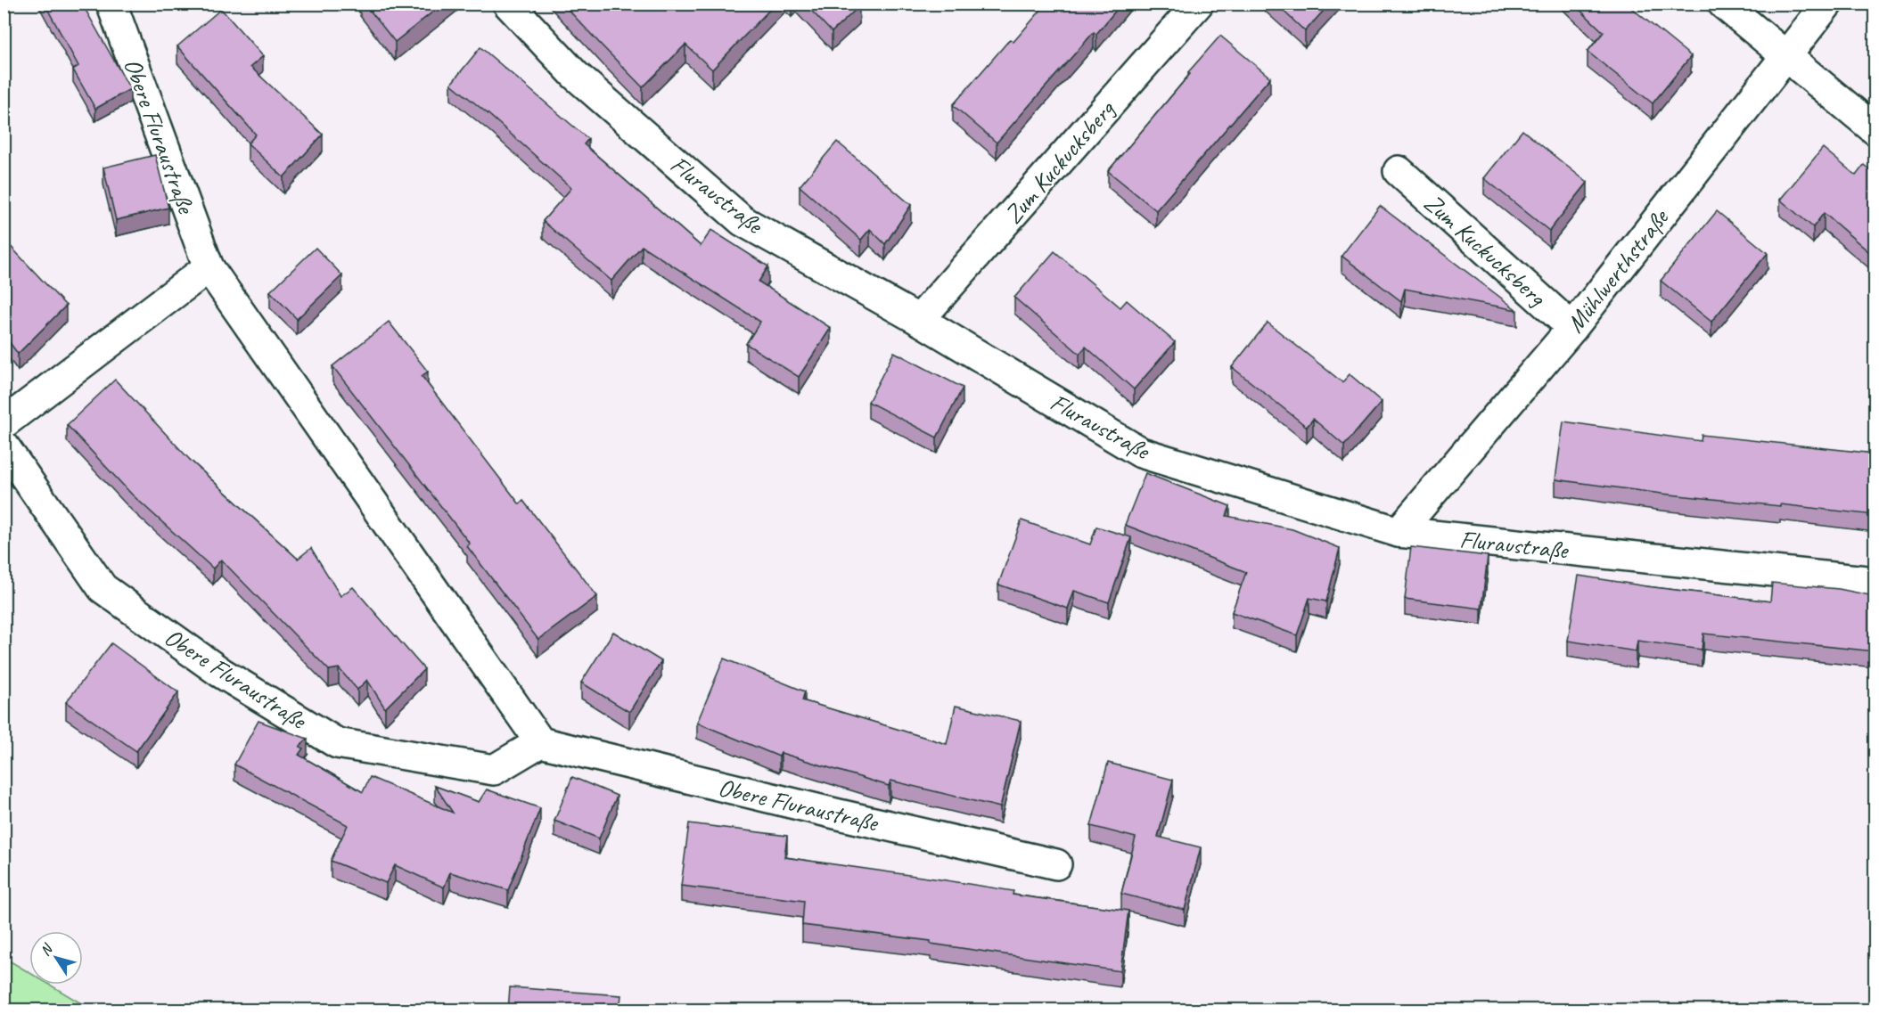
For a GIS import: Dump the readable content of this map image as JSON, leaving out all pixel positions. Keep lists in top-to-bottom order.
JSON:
{
  "streets": {
    "street": [
      "Obere Fluraustraße",
      "Zum Kuckucksberg",
      "Fluraustraße",
      "Mühlwerthstraße"
    ]
  },
  "crossings": [
    ["Zum Kuckucksberg", "Fluraustraße"],
    ["Zum Kuckucksberg", "Mühlwerthstraße"],
    ["Fluraustraße", "Mühlwerthstraße"]
  ],
  "north": "top left"
}
